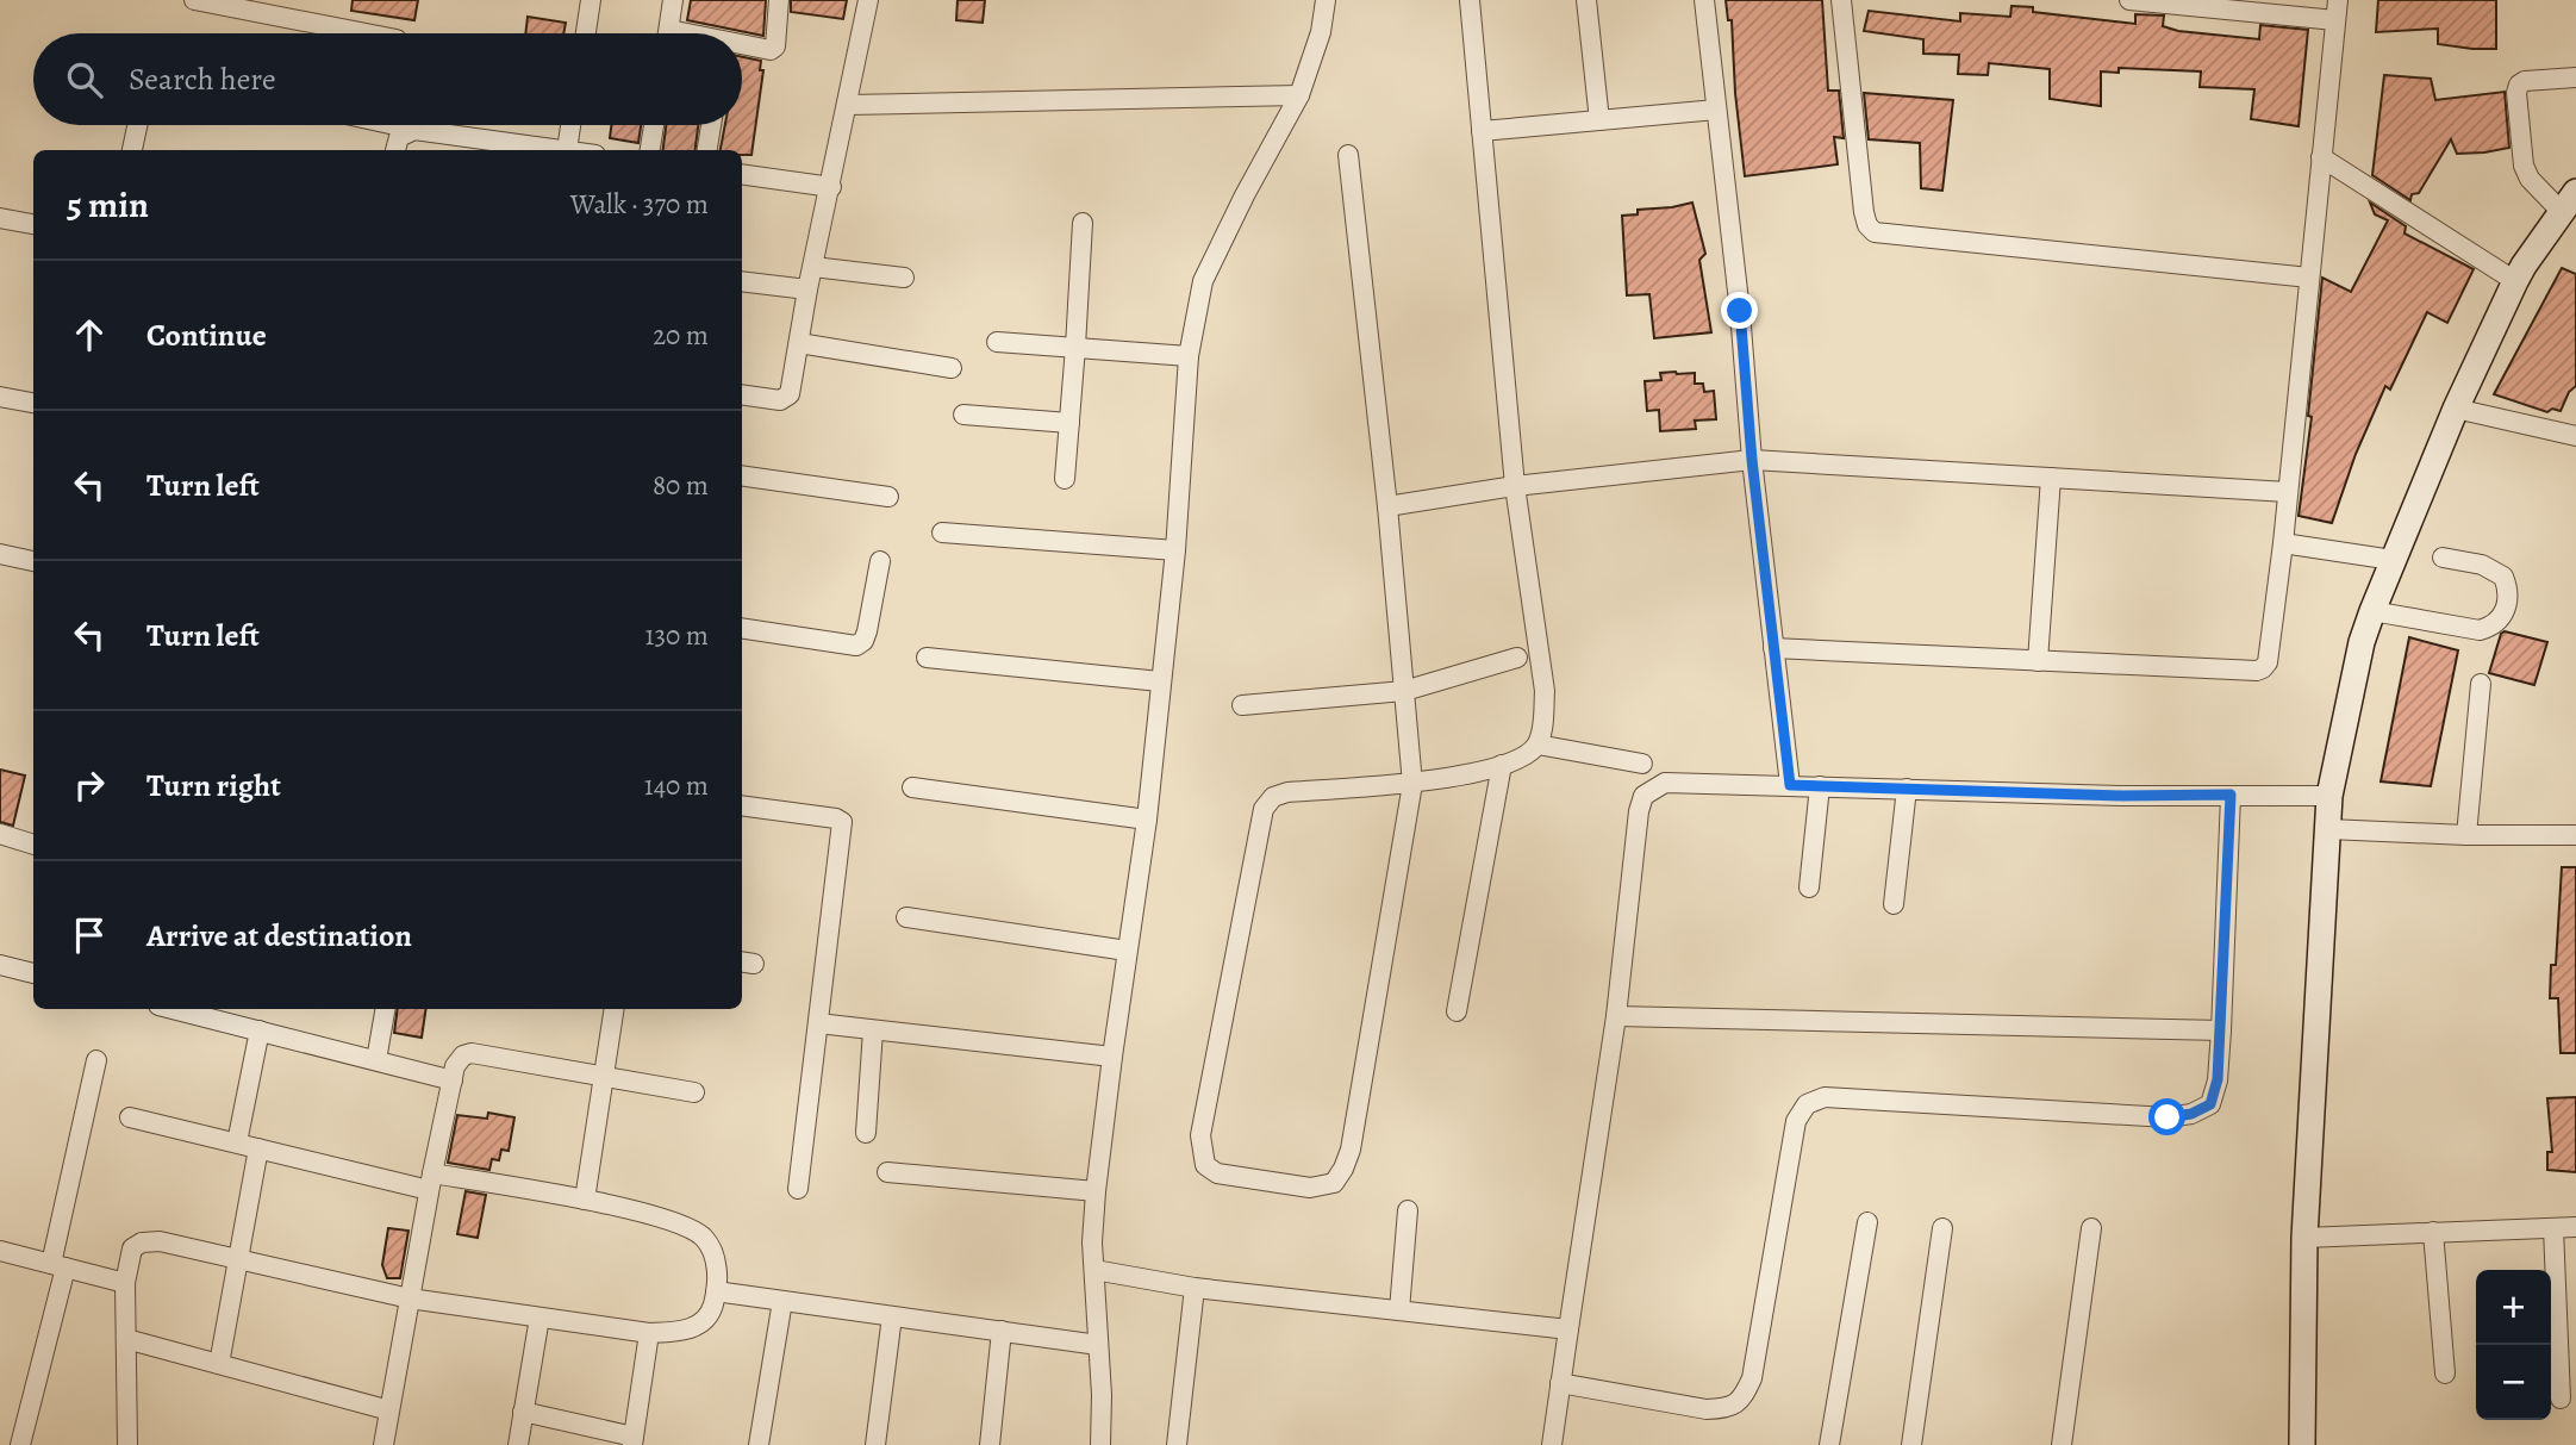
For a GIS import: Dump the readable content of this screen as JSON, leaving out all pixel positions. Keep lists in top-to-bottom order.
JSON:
{
  "page": {
    "search": "Search here",
    "heading": ["5 min", "Walk · 370 m"],
    "list": [
      ["Continue", "20 m"],
      ["Turn left", "80 m"],
      ["Turn left", "130 m"],
      ["Turn right", "140 m"],
      "Arrive at destination"
    ],
    "map_buttons": ["+", "−"]
  }
}
